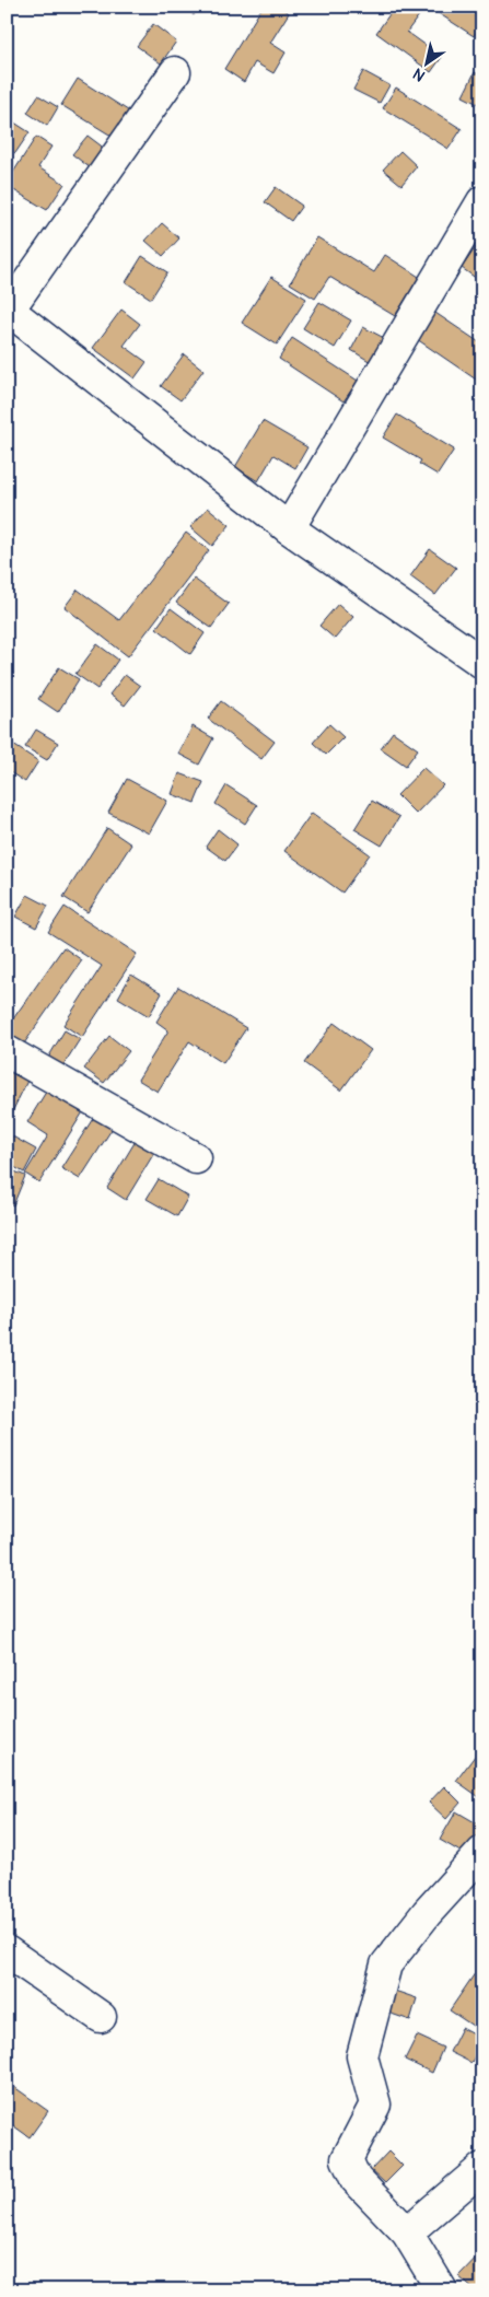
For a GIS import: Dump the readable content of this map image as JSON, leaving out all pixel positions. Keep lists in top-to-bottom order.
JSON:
{
  "north": "bottom left"
}
